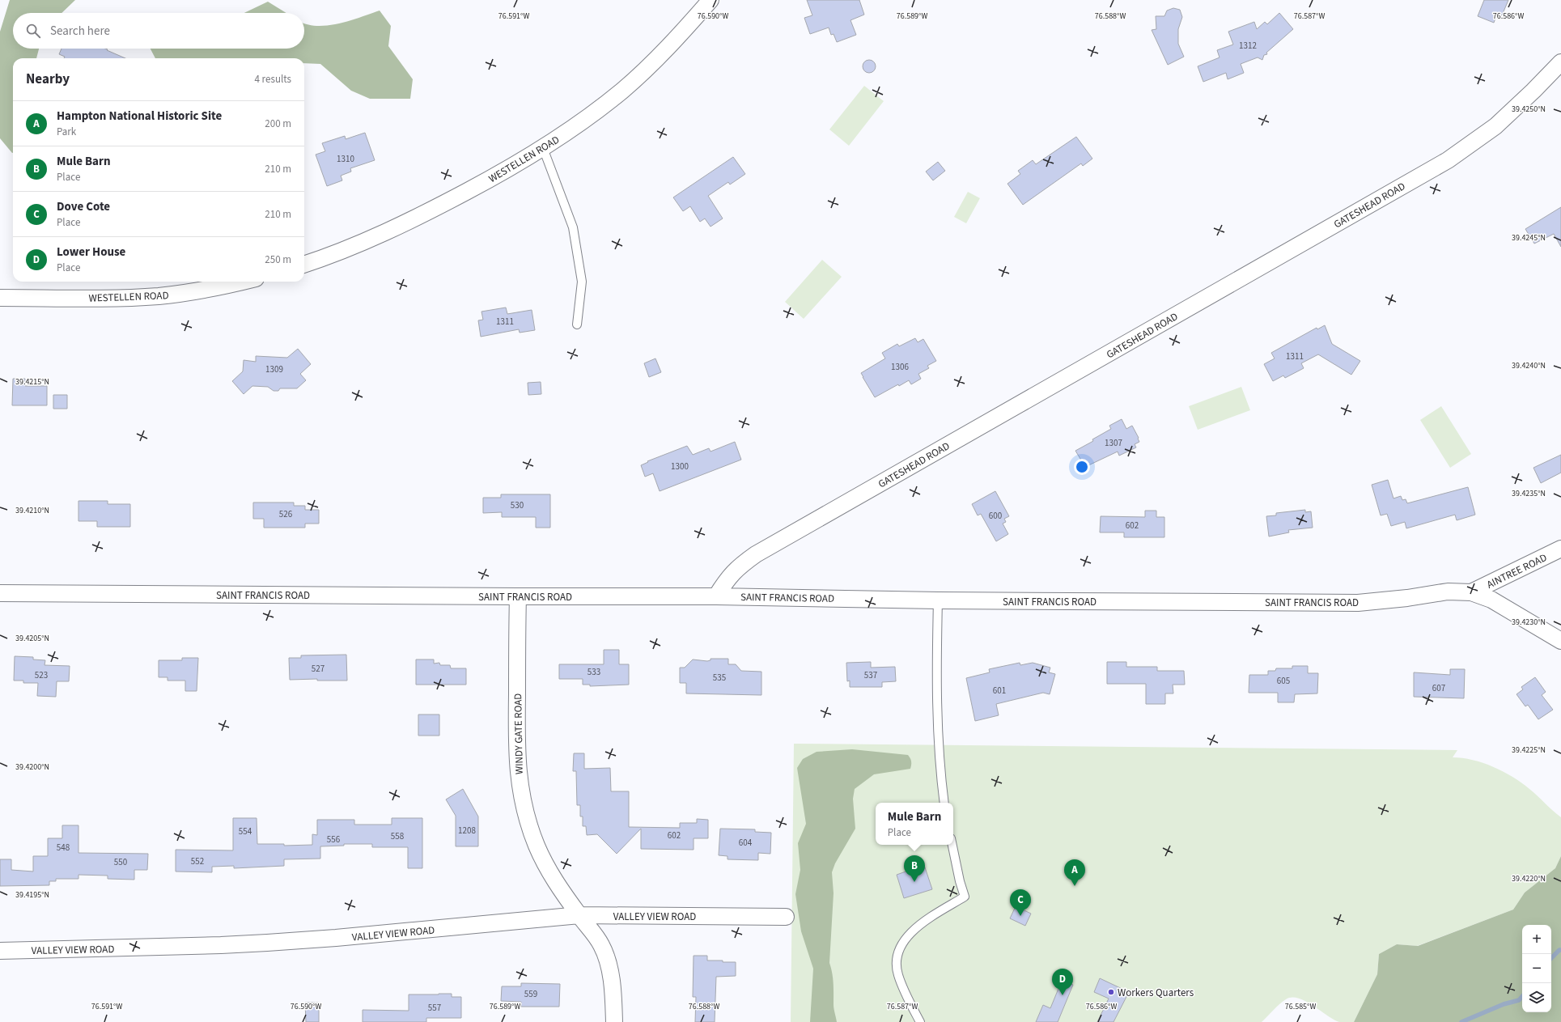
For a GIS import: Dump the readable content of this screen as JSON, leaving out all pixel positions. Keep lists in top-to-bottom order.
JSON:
{
  "streets": {
    "street": [
      "WESTELLEN ROAD",
      "GATESHEAD ROAD",
      "AINTREE ROAD",
      "SAINT FRANCIS ROAD",
      "WINDY GATE ROAD",
      "VALLEY VIEW ROAD"
    ]
  },
  "crossings": [
    ["GATESHEAD ROAD", "SAINT FRANCIS ROAD"],
    ["AINTREE ROAD", "SAINT FRANCIS ROAD"],
    ["SAINT FRANCIS ROAD", "WINDY GATE ROAD"],
    ["WINDY GATE ROAD", "VALLEY VIEW ROAD"]
  ],
  "places": ["Workers Quarters"],
  "house_numbers": [
    "1312",
    "1310",
    "1311",
    "1311",
    "1306",
    "1309",
    "1307",
    "1300",
    "530",
    "526",
    "600",
    "602",
    "527",
    "533",
    "523",
    "537",
    "535",
    "605",
    "607",
    "601",
    "1208",
    "554",
    "602",
    "558",
    "556",
    "604",
    "548",
    "552",
    "550",
    "559",
    "557"
  ],
  "page": {
    "search": "Search here",
    "heading": ["Nearby", "4 results"],
    "list": [
      {
        "mark": "A",
        "name": "Hampton National Historic Site",
        "note": "Park",
        "value": "200 m"
      },
      {
        "mark": "B",
        "name": "Mule Barn",
        "note": "Place",
        "value": "210 m"
      },
      {
        "mark": "C",
        "name": "Dove Cote",
        "note": "Place",
        "value": "210 m"
      },
      {
        "mark": "D",
        "name": "Lower House",
        "note": "Place",
        "value": "250 m"
      }
    ],
    "popup": ["Mule Barn", "Place"],
    "pins": [
      "B",
      "A",
      "C",
      "D"
    ],
    "map_buttons": ["+", "−"]
  },
  "coordinates": [
    "76.591°W",
    "76.590°W",
    "76.589°W",
    "76.588°W",
    "76.587°W",
    "76.586°W",
    "39.4250°N",
    "39.4245°N",
    "39.4240°N",
    "39.4215°N",
    "39.4235°N",
    "39.4210°N",
    "39.4230°N",
    "39.4205°N",
    "39.4225°N",
    "39.4200°N",
    "39.4220°N",
    "39.4195°N",
    "76.585°W"
  ]
}
